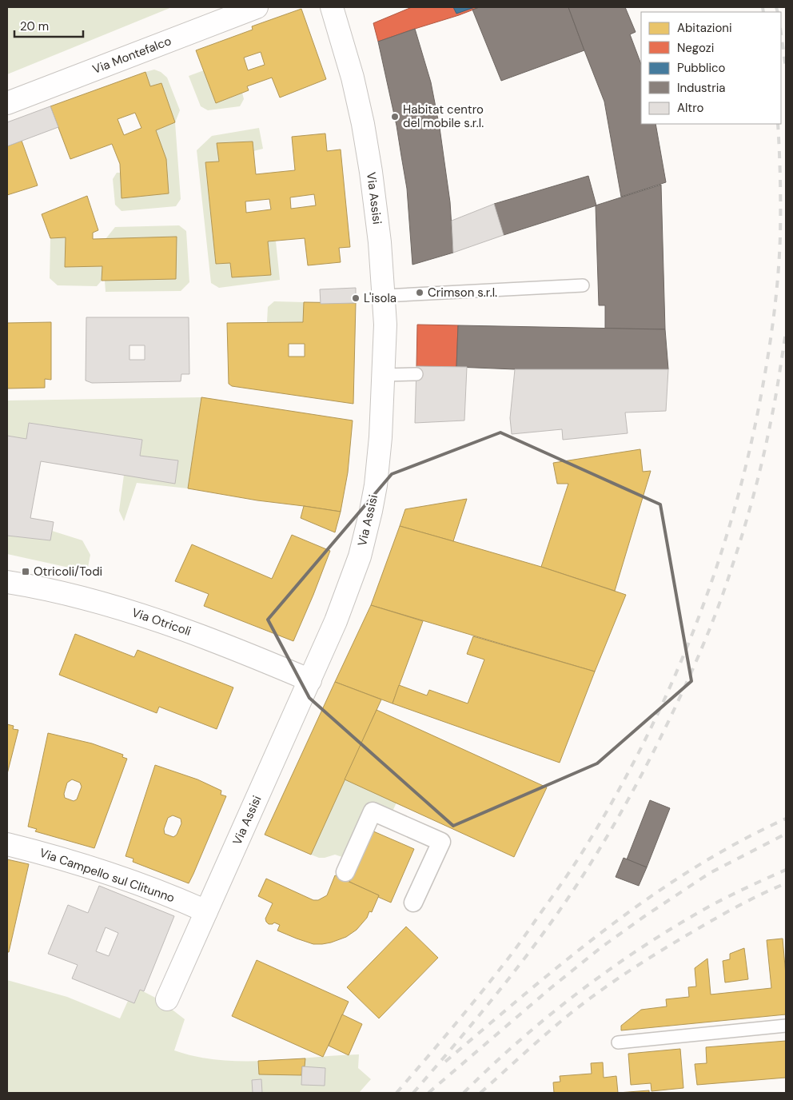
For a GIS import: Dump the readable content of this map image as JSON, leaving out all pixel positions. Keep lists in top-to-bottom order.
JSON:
{
  "streets": {
    "street": [
      "Via Montefalco",
      "Via Assisi",
      "Via Otricoli",
      "Via Campello sul Clitunno"
    ]
  },
  "crossings": [
    ["Via Assisi", "Via Otricoli"],
    ["Via Assisi", "Via Campello sul Clitunno"]
  ],
  "places": {
    "other": ["Habitat centro del mobile s.r.l.", "Crimson s.r.l.", "L'isola"],
    "transit": ["Otricoli/Todi"]
  },
  "legend": [
    "Abitazioni",
    "Negozi",
    "Pubblico",
    "Industria",
    "Altro"
  ],
  "scale_bar": "20 m"
}
